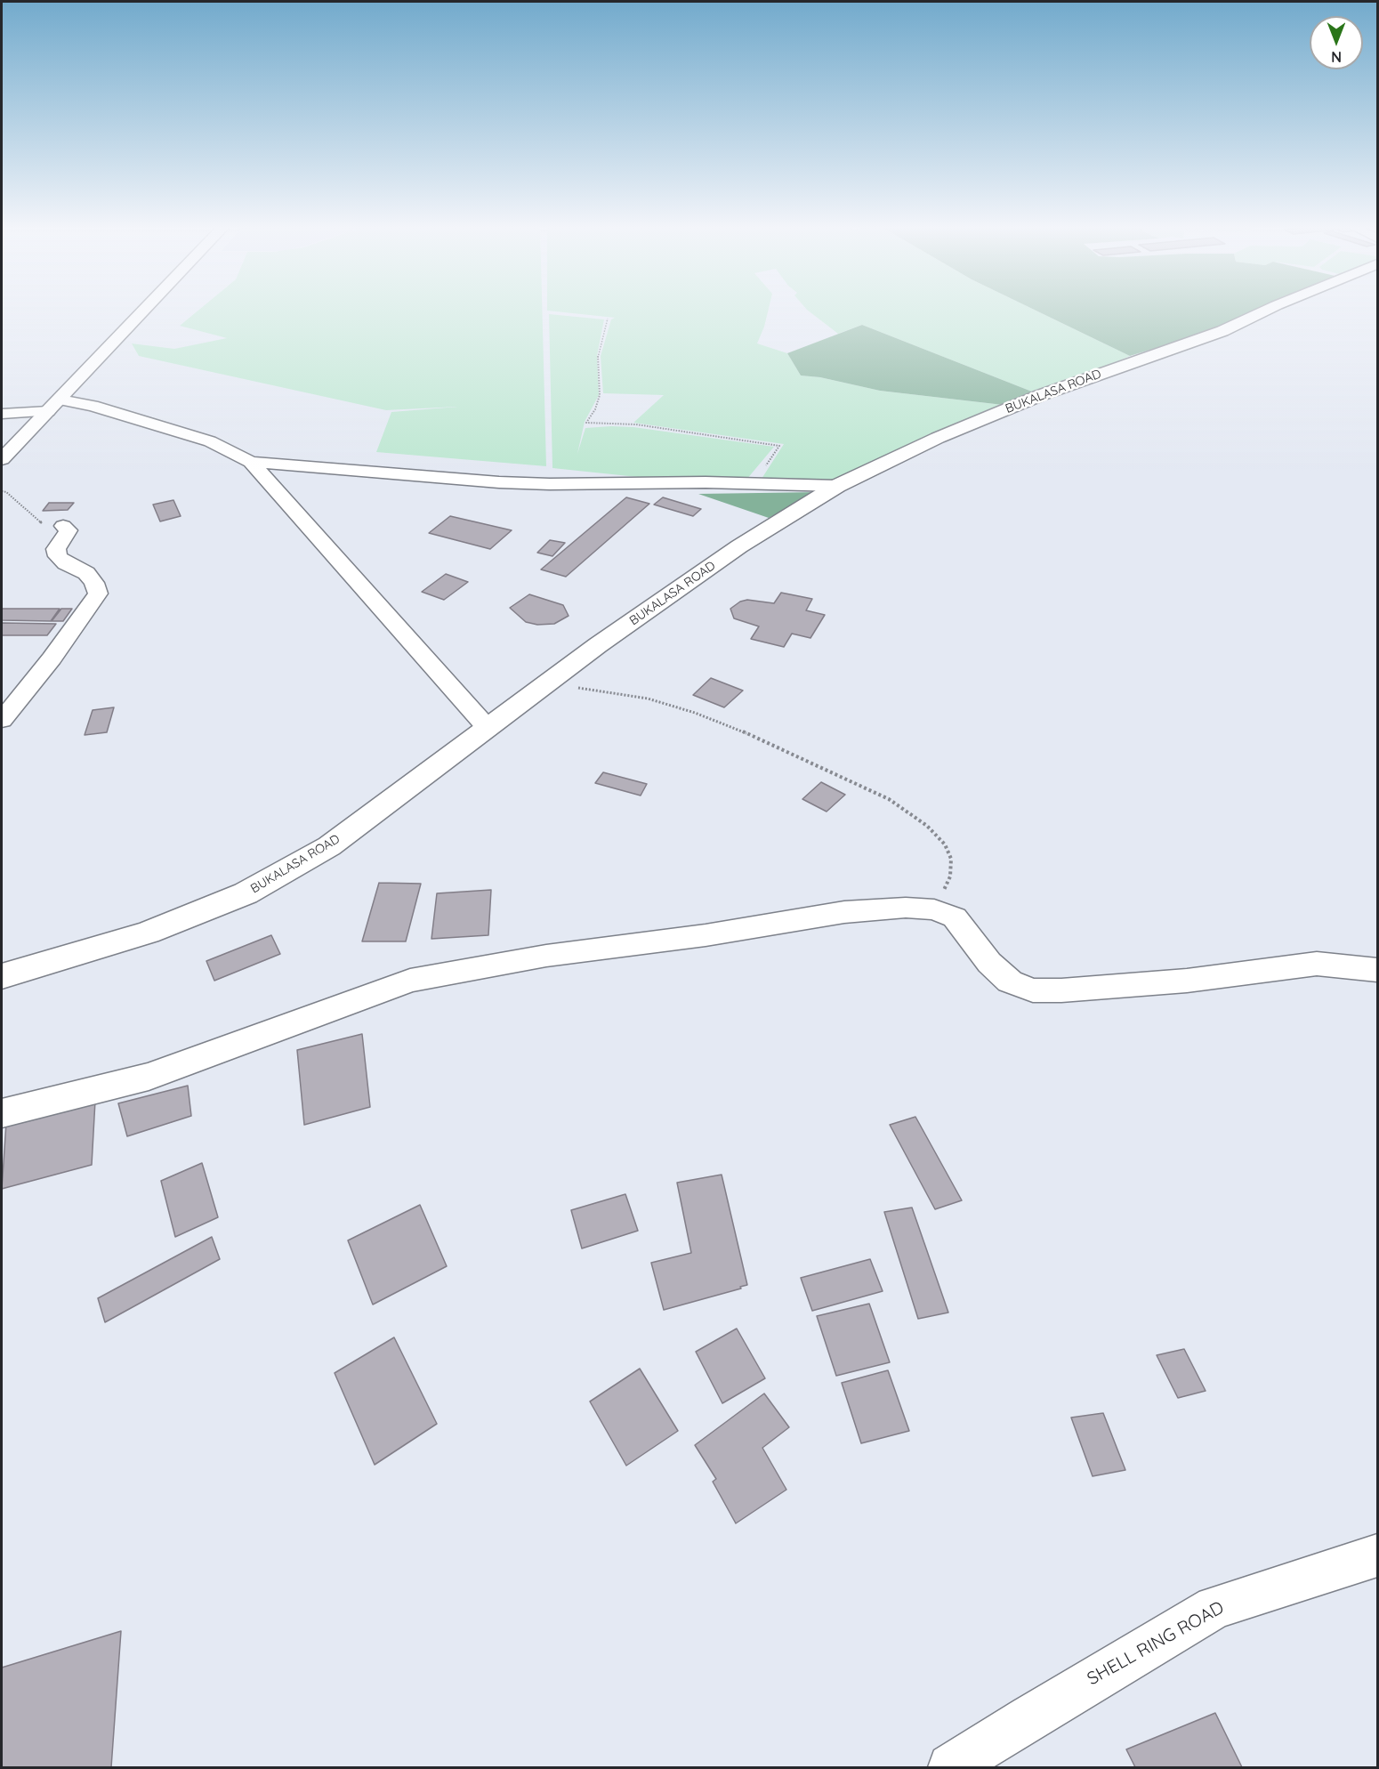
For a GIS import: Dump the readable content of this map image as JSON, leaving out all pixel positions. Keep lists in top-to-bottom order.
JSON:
{
  "streets": {
    "street": ["BUKALASA ROAD", "SHELL RING ROAD"]
  },
  "north": "bottom"
}
